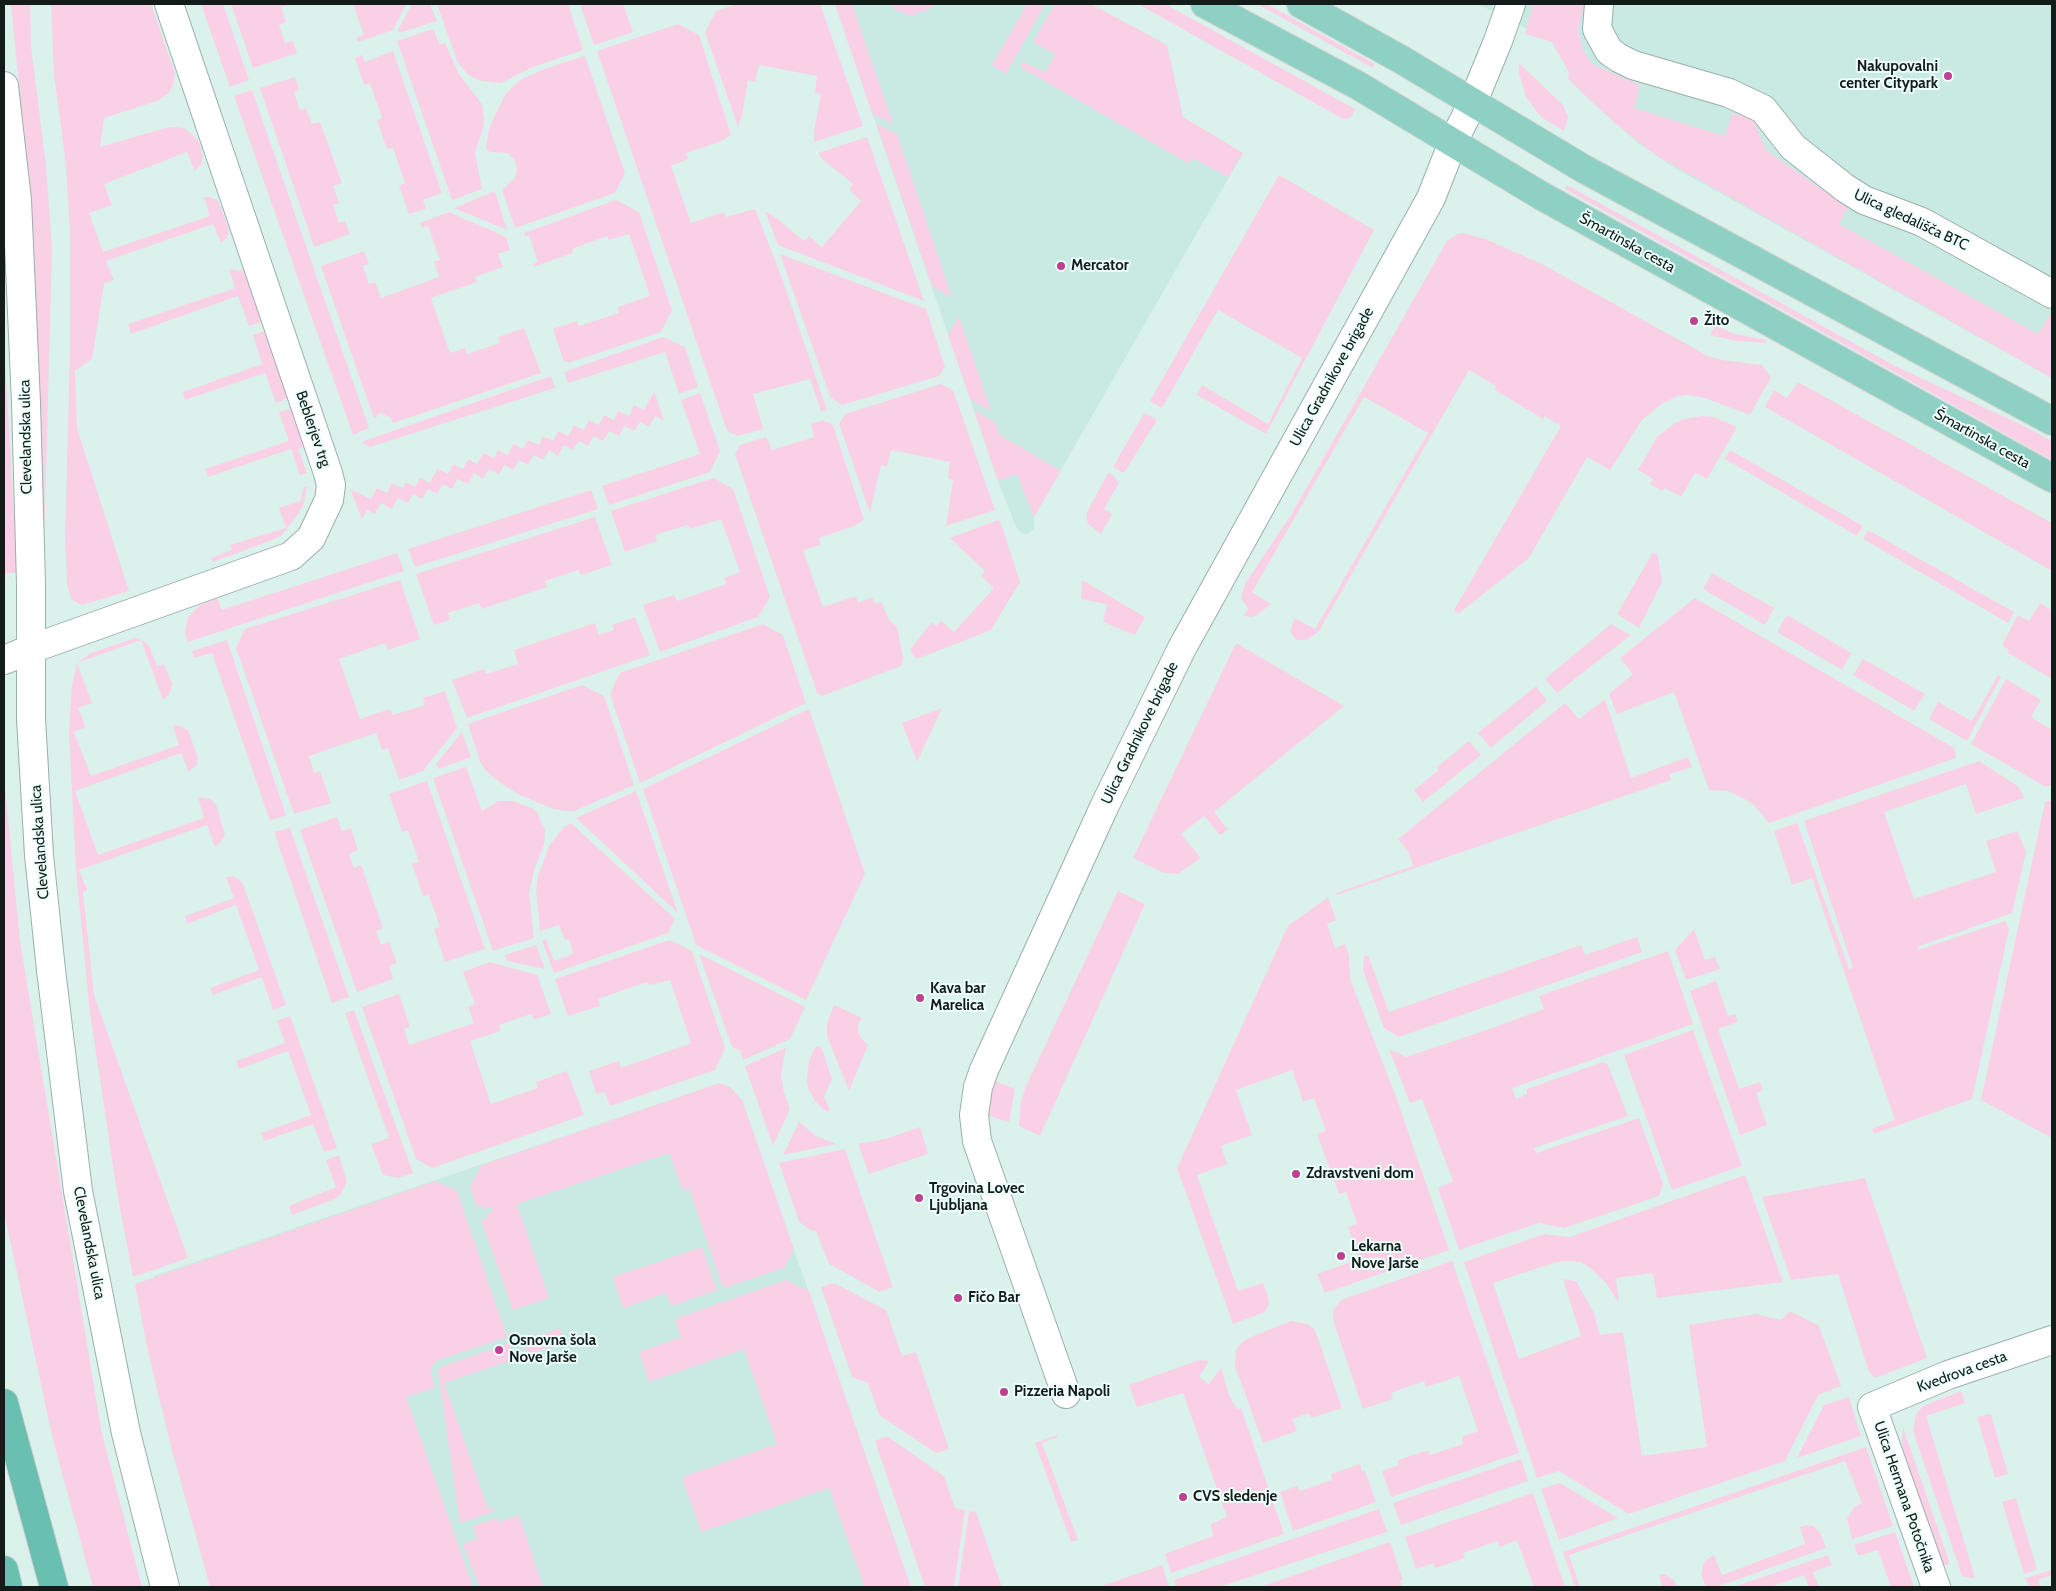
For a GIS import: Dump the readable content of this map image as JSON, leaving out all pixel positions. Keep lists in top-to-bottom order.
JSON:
{
  "streets": {
    "main road": ["Šmartinska cesta"],
    "street": [
      "Ulica gledališča BTC",
      "Ulica Gradnikove brigade",
      "Beblerjev trg",
      "Clevelandska ulica",
      "Kvedrova cesta",
      "Ulica Hermana Potočnika"
    ]
  },
  "crossings": [
    ["Šmartinska cesta", "Ulica Gradnikove brigade"],
    ["Beblerjev trg", "Clevelandska ulica"],
    ["Kvedrova cesta", "Ulica Hermana Potočnika"]
  ],
  "places": [
    "Nakupovalni center Citypark",
    "Mercator",
    "Žito",
    "Kava bar Marelica",
    "Zdravstveni dom",
    "Trgovina Lovec Ljubljana",
    "Lekarna Nove Jarše",
    "Fičo Bar",
    "Osnovna šola Nove Jarše",
    "Pizzeria Napoli",
    "CVS sledenje"
  ]
}
